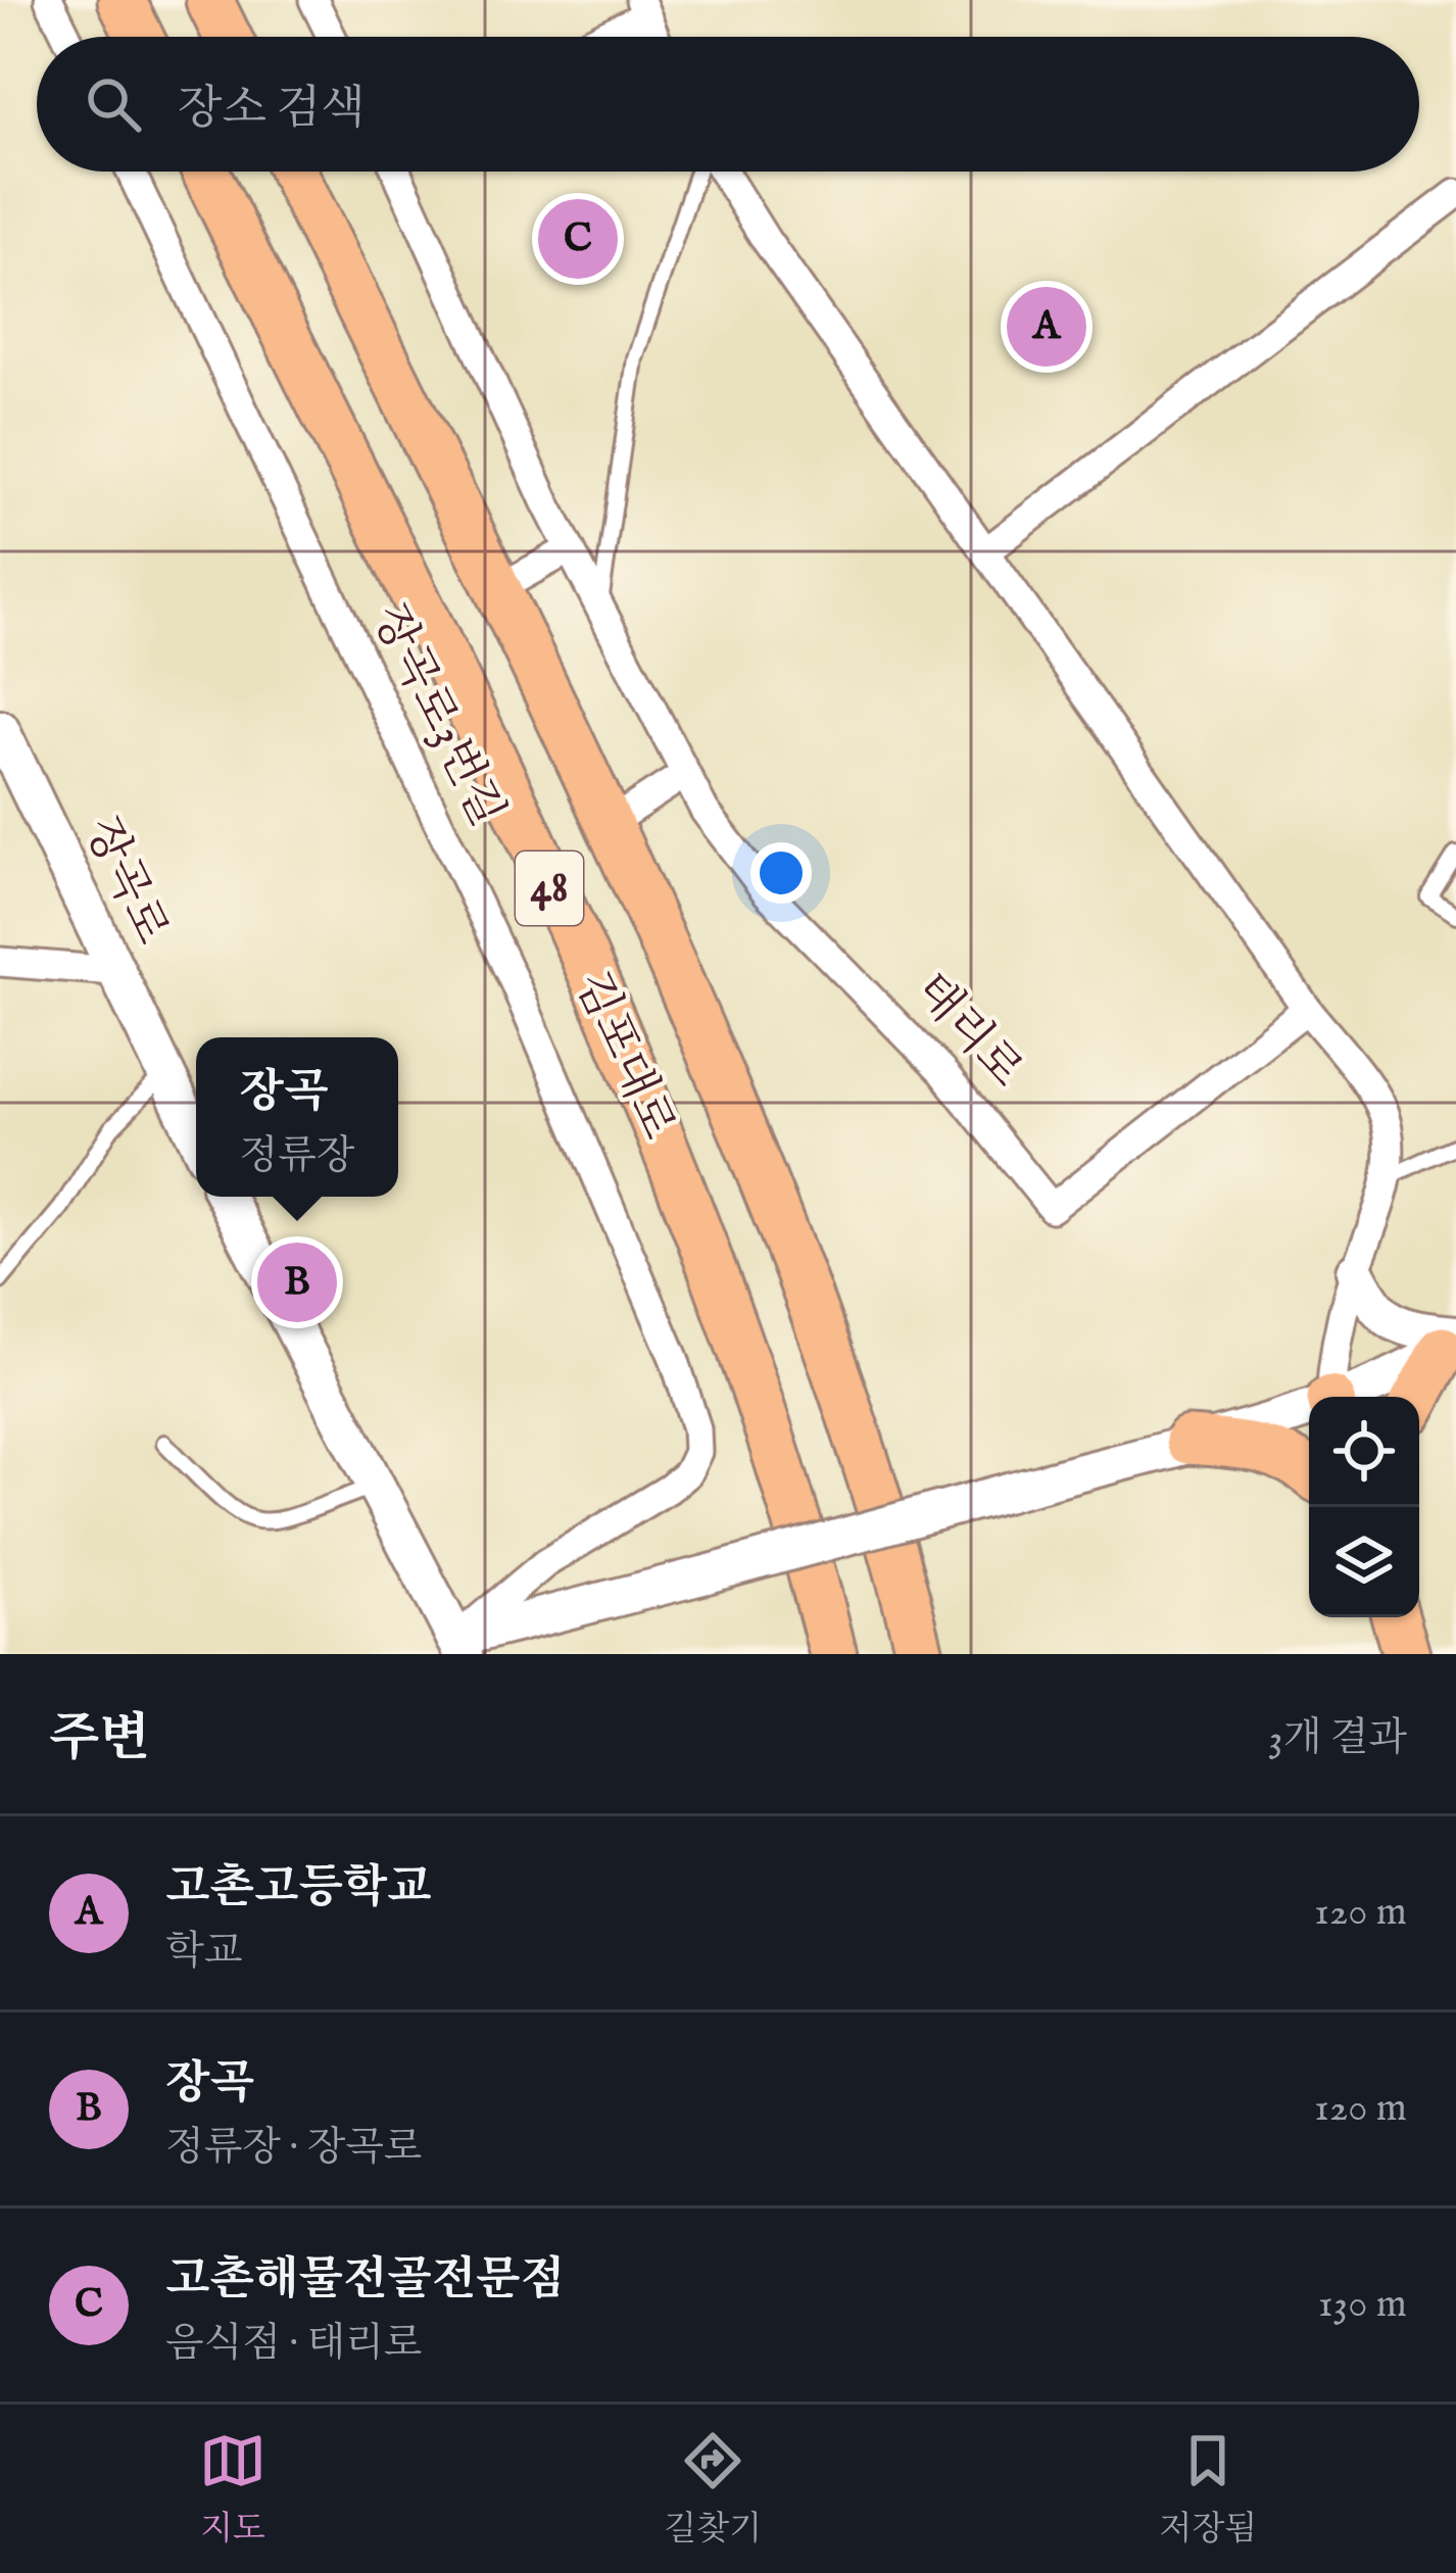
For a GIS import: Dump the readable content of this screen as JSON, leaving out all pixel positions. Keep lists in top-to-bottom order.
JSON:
{
  "streets": {
    "main road": ["48", "김포대로"],
    "street": ["장곡로3번길", "장곡로", "태리로"]
  },
  "page": {
    "search": "장소 검색",
    "pins": ["C", "A", "B"],
    "popup": ["장곡", "정류장"],
    "heading": ["주변", "3개 결과"],
    "list": [
      {
        "mark": "A",
        "name": "고촌고등학교",
        "note": "학교",
        "value": "120 m"
      },
      {
        "mark": "B",
        "name": "장곡",
        "note": "정류장 · 장곡로",
        "value": "120 m"
      },
      {
        "mark": "C",
        "name": "고촌해물전골전문점",
        "note": "음식점 · 태리로",
        "value": "130 m"
      }
    ],
    "nav": ["지도", "길찾기", "저장됨"]
  }
}
